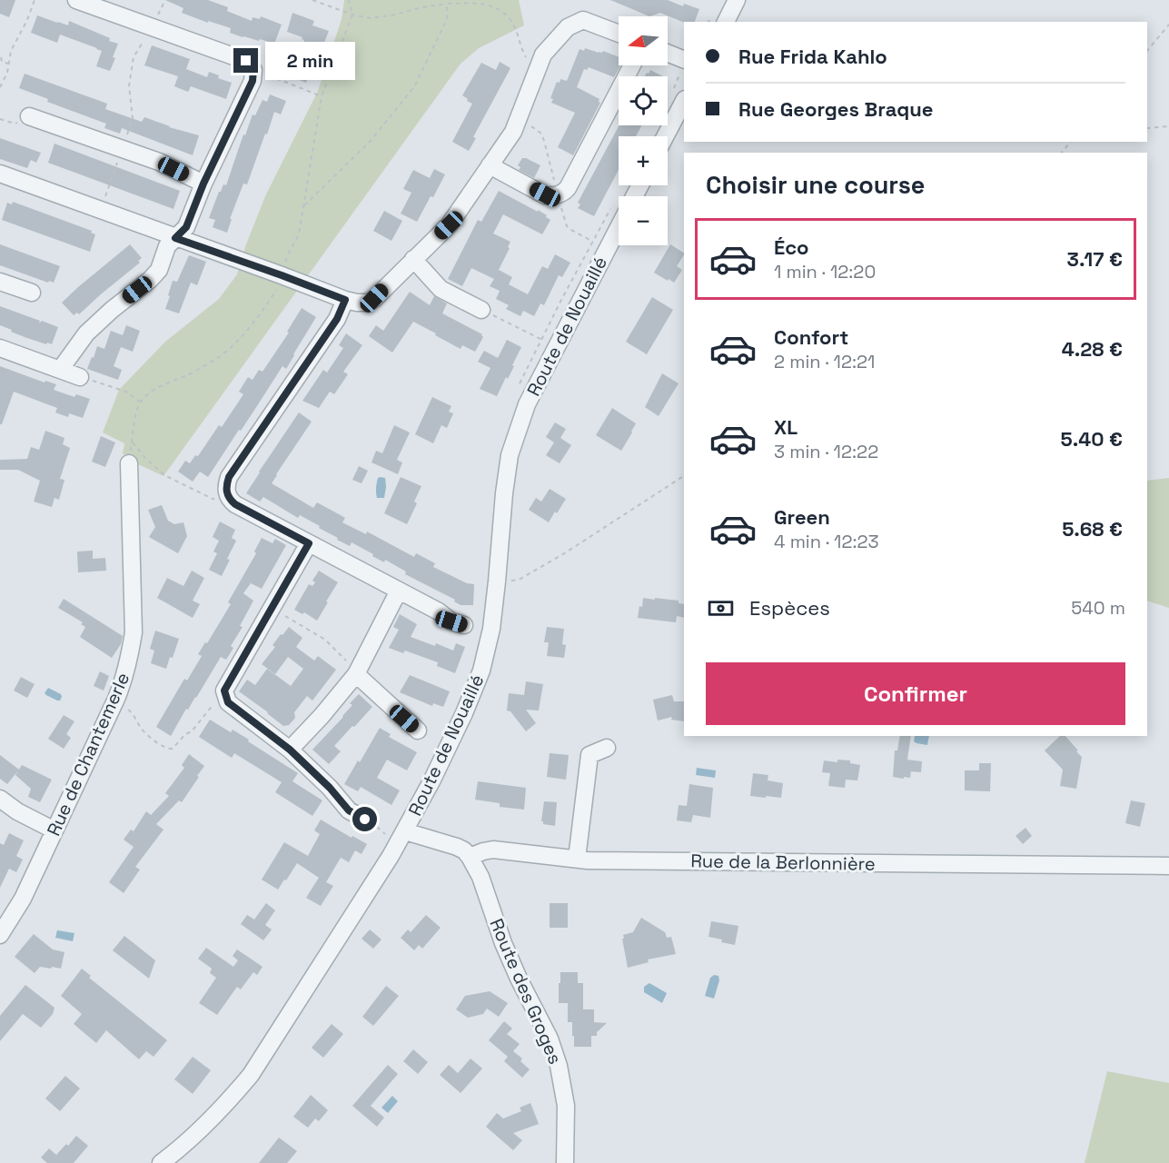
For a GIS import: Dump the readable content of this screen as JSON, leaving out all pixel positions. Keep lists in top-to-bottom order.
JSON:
{
  "streets": {
    "street": [
      "Route de Nouaillé",
      "Rue de Chantemerle",
      "Rue de la Berlonnière",
      "Route des Groges"
    ]
  },
  "crossings": [
    ["Rue de la Berlonnière", "Route des Groges"]
  ],
  "north": "left",
  "page": {
    "map_buttons": ["+", "−"],
    "banner": ["Rue Frida Kahlo", "Rue Georges Braque"],
    "bubble": "2 min",
    "heading": "Choisir une course",
    "list": [
      {
        "name": "Éco",
        "note": "1 min · 12:20",
        "value": "3.17 €"
      },
      {
        "name": "Confort",
        "note": "2 min · 12:21",
        "value": "4.28 €"
      },
      {
        "name": "XL",
        "note": "3 min · 12:22",
        "value": "5.40 €"
      },
      {
        "name": "Green",
        "note": "4 min · 12:23",
        "value": "5.68 €"
      }
    ],
    "pay": ["Espèces", "540 m"],
    "buttons": "Confirmer"
  }
}
